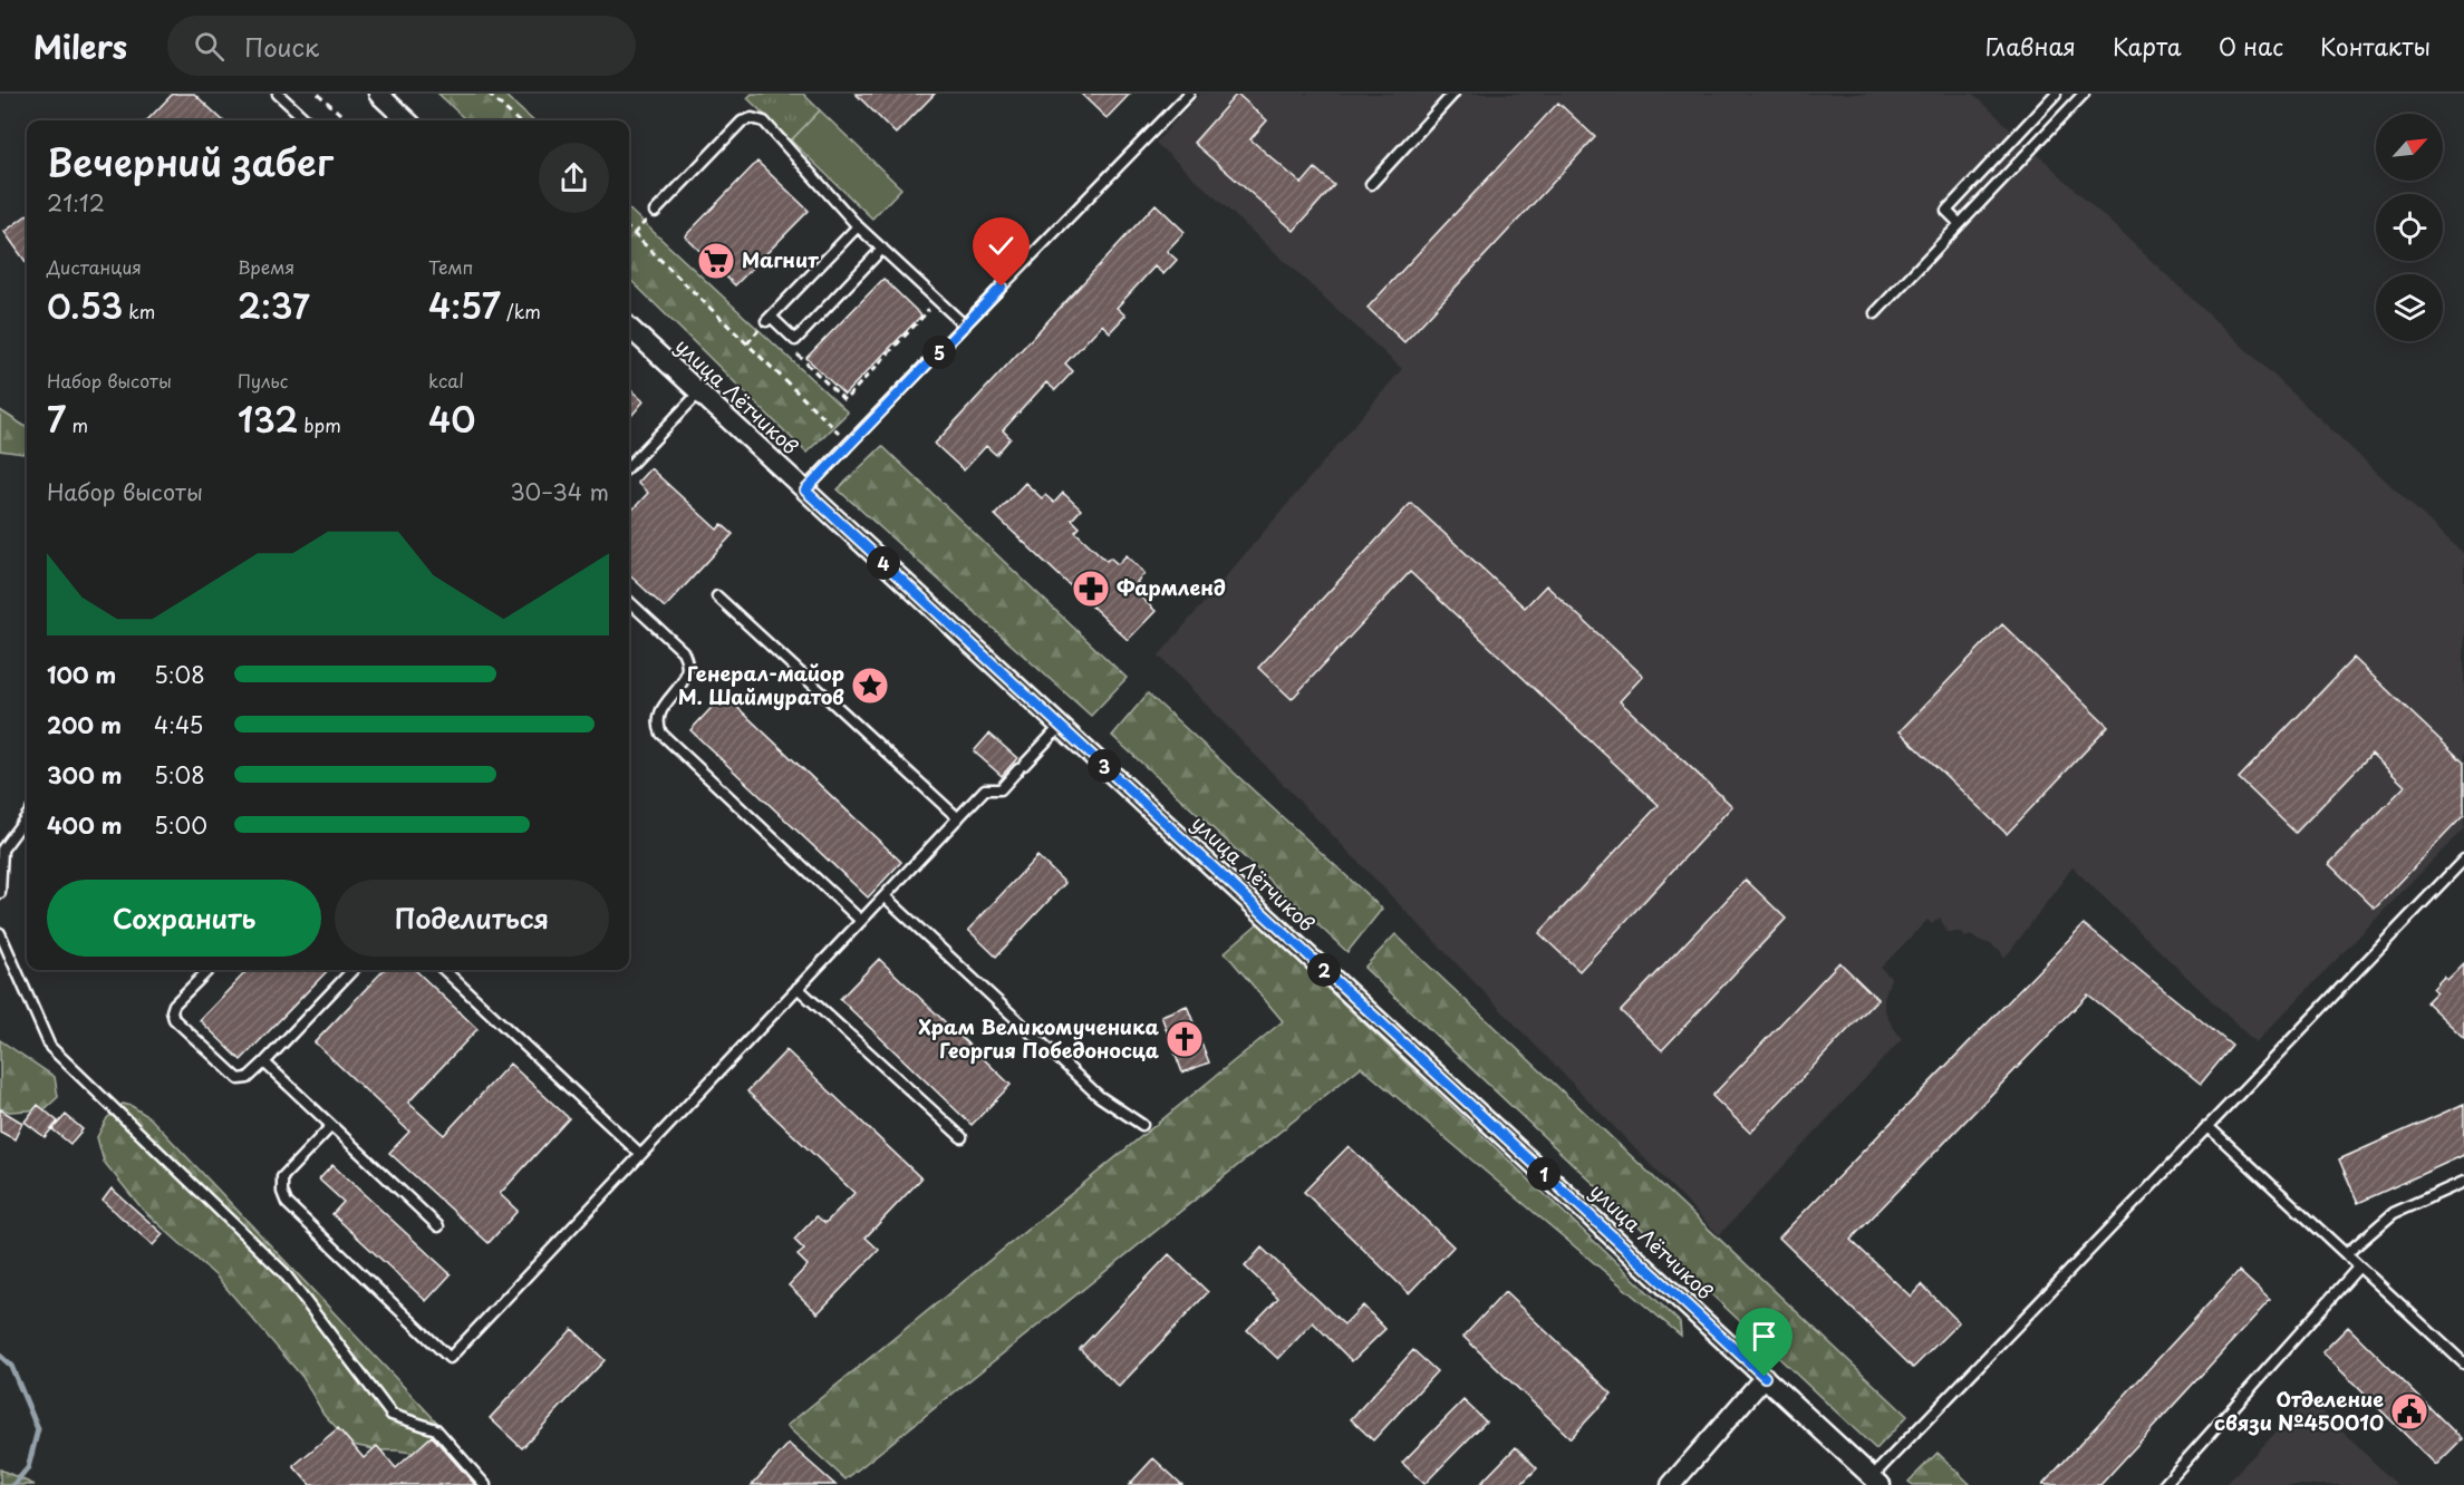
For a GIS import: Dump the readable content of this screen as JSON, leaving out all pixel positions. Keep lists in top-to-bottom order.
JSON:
{
  "streets": {
    "street": ["улица Лётчиков"]
  },
  "places": {
    "supermarket": ["Магнит"],
    "pharmacy": ["Фармленд"],
    "place": ["Генерал-майор М. Шаймуратов"],
    "church": ["Храм Великомученика Георгия Победоносца"],
    "public building": ["Отделение связи №450010"]
  },
  "north": "top right",
  "page": {
    "header": "Milers",
    "search": "Поиск",
    "nav": [
      "Главная",
      "Карта",
      "О нас",
      "Контакты"
    ],
    "heading": ["Вечерний забег", "21:12"],
    "stats": [
      ["Дистанция", "0.53 km"],
      ["Время", "2:37"],
      ["Темп", "4:57 /km"],
      ["Набор высоты", "7 m"],
      ["Пульс", "132 bpm"],
      ["kcal", "40"]
    ],
    "pins": [
      "5",
      "4",
      "3",
      "2",
      "1"
    ],
    "chart": ["Набор высоты", "30–34 m"],
    "list": [
      {
        "name": "100 m",
        "note": "5:08"
      },
      {
        "name": "200 m",
        "note": "4:45"
      },
      {
        "name": "300 m",
        "note": "5:08"
      },
      {
        "name": "400 m",
        "note": "5:00"
      }
    ],
    "buttons": ["Сохранить", "Поделиться"]
  }
}
